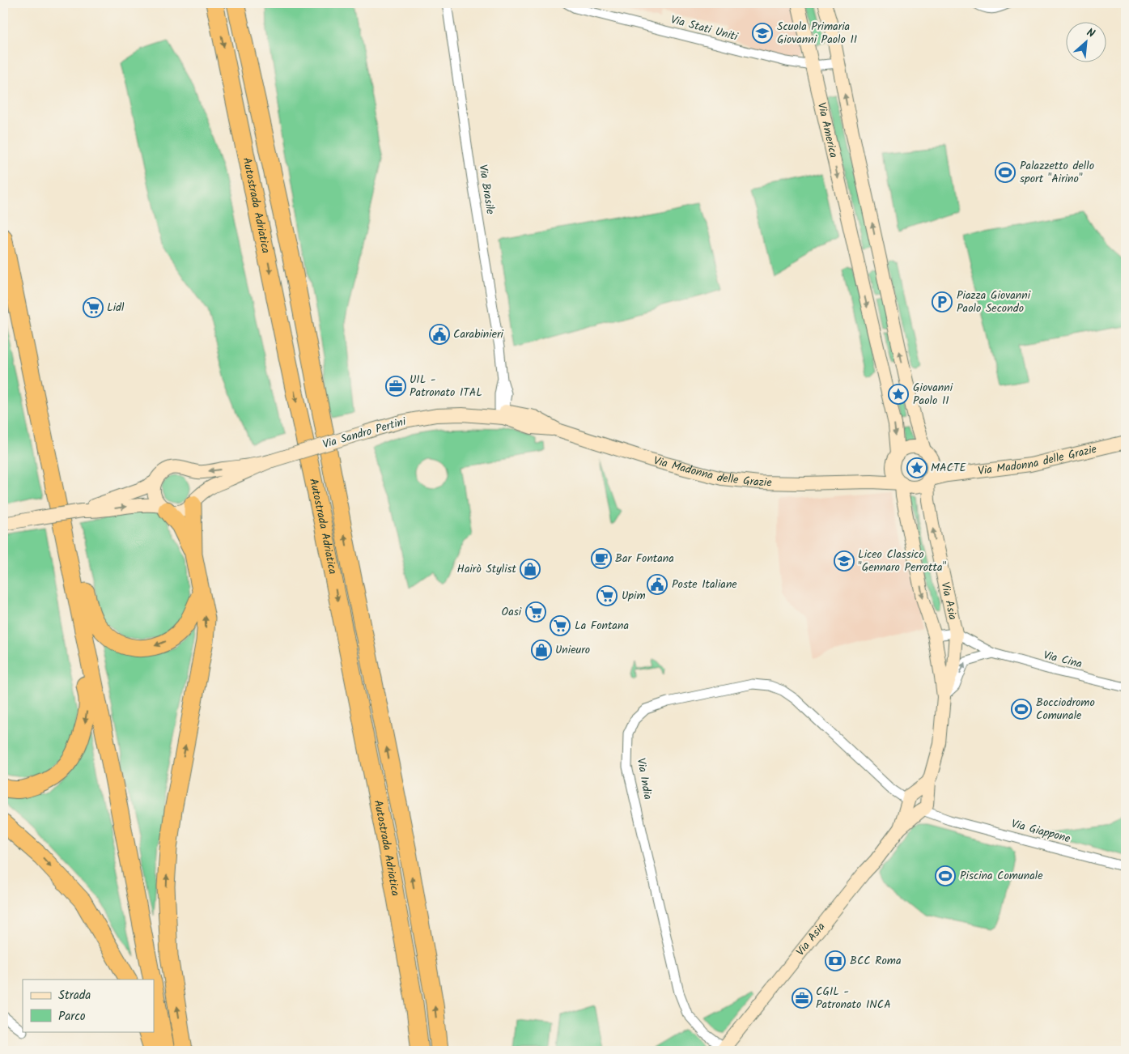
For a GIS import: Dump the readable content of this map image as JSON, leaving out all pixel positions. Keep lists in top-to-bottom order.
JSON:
{
  "streets": {
    "highway": ["Autostrada Adriatica"],
    "street": [
      "Via Stati Uniti",
      "Via America",
      "Via Brasile",
      "Via Sandro Pertini",
      "Via Madonna delle Grazie",
      "Via Asia",
      "Via Cina",
      "Via India",
      "Via Giappone"
    ]
  },
  "crossings": [
    ["Via Stati Uniti", "Via America"],
    ["Via America", "Via Madonna delle Grazie"],
    ["Via America", "Via Asia"],
    ["Via Brasile", "Via Sandro Pertini"],
    ["Via Brasile", "Via Madonna delle Grazie"],
    ["Via Sandro Pertini", "Via Madonna delle Grazie"],
    ["Via Madonna delle Grazie", "Via Asia"],
    ["Via Asia", "Via Cina"],
    ["Via Asia", "Via India"],
    ["Via Asia", "Via Giappone"]
  ],
  "places": {
    "school or university": ["Scuola Primaria Giovanni Paolo II", "Liceo Classico \"Gennaro Perrotta\""],
    "sports": ["Palazzetto dello sport \"Airino\"", "Bocciodromo Comunale", "Piscina Comunale"],
    "parking": ["Piazza Giovanni Paolo Secondo"],
    "supermarket": [
      "Lidl",
      "Upim",
      "Oasi",
      "La Fontana"
    ],
    "public building": ["Carabinieri", "Poste Italiane"],
    "office": ["UIL - Patronato ITAL", "CGIL - Patronato INCA"],
    "place": ["Giovanni Paolo II", "MACTE"],
    "cafe": ["Bar Fontana"],
    "shop": ["Hairò Stylist", "Unieuro"],
    "bank": ["BCC Roma"]
  },
  "legend": ["Strada", "Parco"],
  "north": "top right"
}
